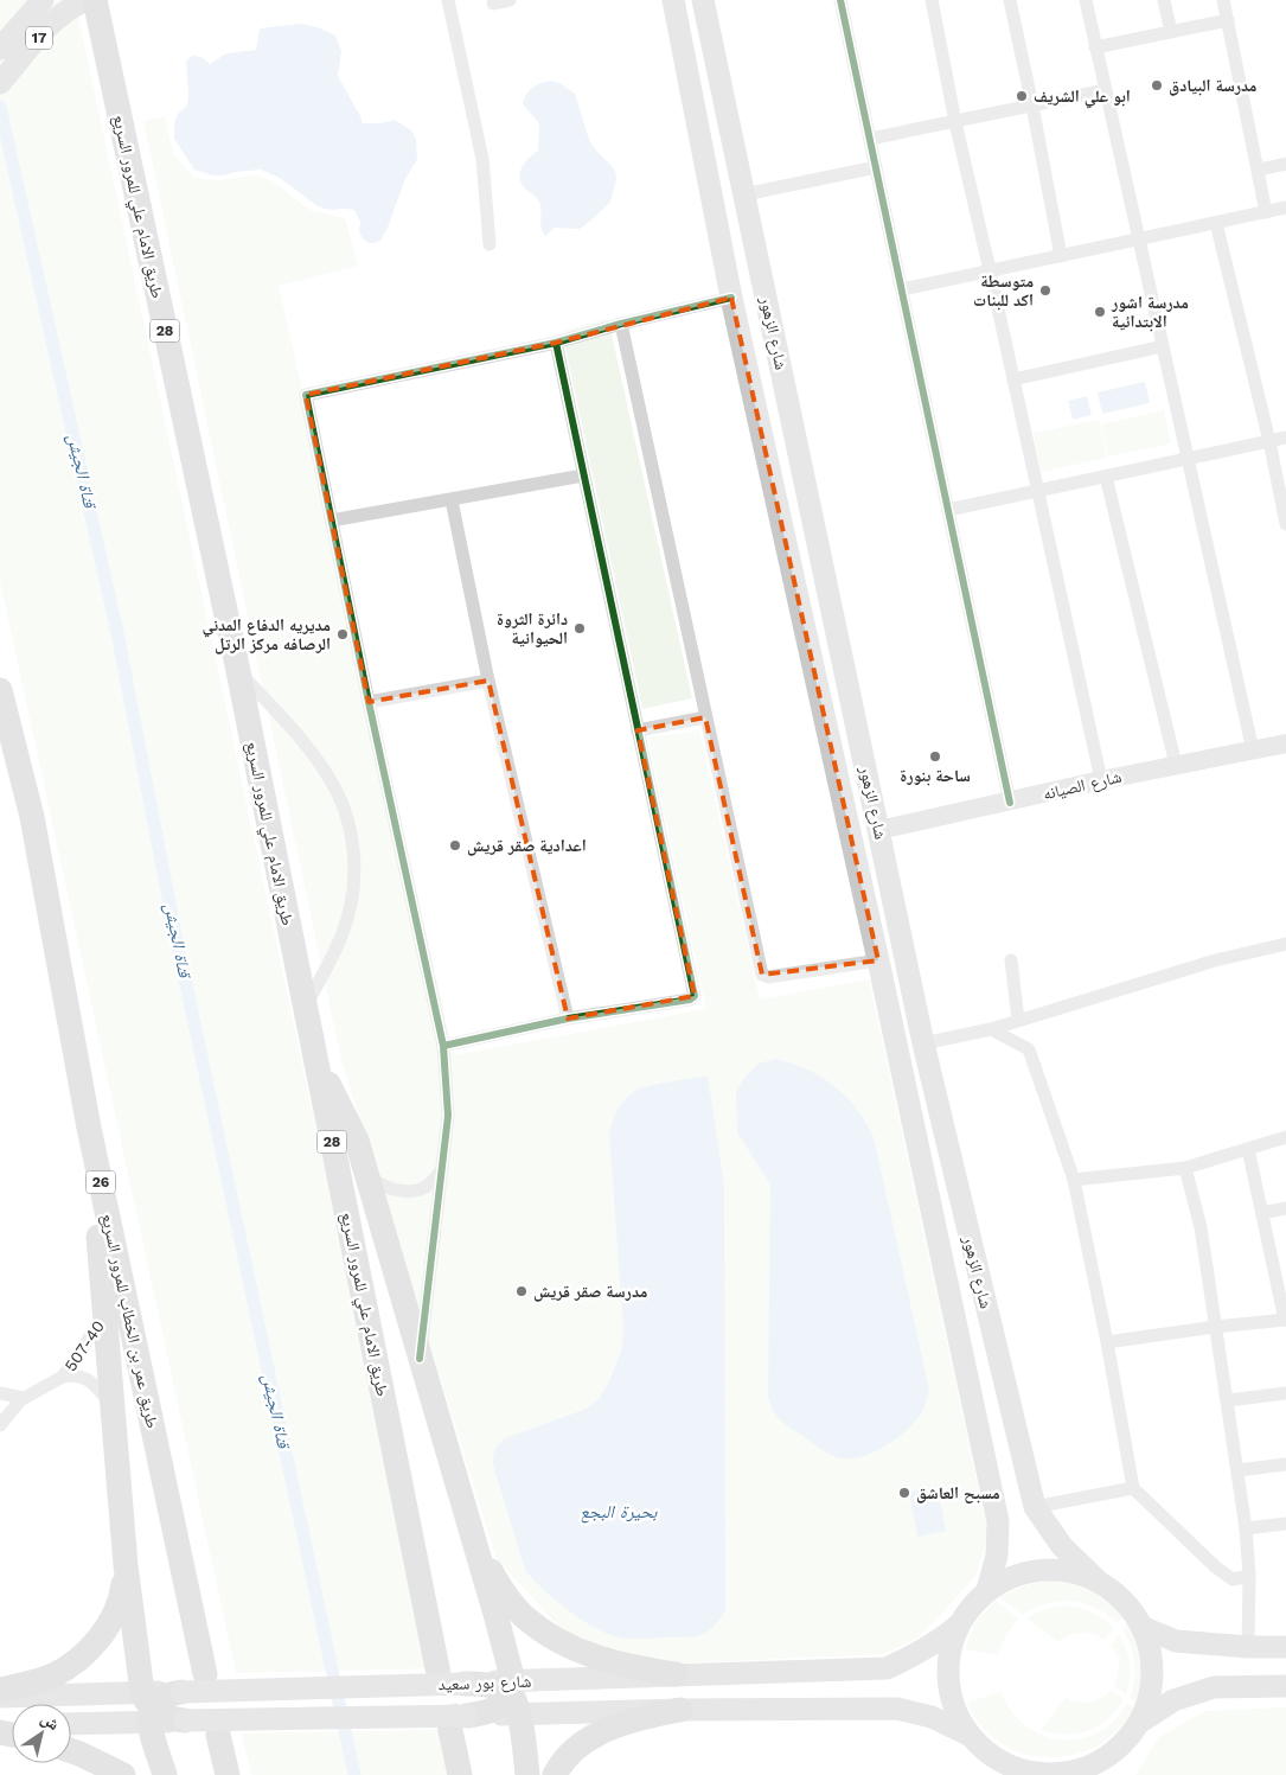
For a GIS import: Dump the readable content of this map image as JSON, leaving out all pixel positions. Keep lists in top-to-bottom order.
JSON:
{
  "streets": {
    "highway": [
      "طريق الامام علي للمرور السريع",
      "28",
      "26",
      "طريق عمر بن الخطاب للمرور السريع"
    ],
    "main road": ["17", "شارع الزهور", "شارع بور سعيد"],
    "street": ["شارع الصيانه", "507-40"]
  },
  "crossings": [
    ["شارع الزهور", "شارع الصيانه"],
    ["شارع الزهور", "شارع بور سعيد"]
  ],
  "water": ["قناة الجيش", "بحيرة البجع"],
  "places": [
    "مدرسة البيادق",
    "ابو علي الشريف",
    "متوسطة اكد للبنات",
    "مدرسة اشور الابتدائية",
    "دائرة الثروة الحيوانية",
    "مديريه الدفاع المدني الرصافه مركز الرتل",
    "ساحة بنورة",
    "اعدادية صقر قريش",
    "مدرسة صقر قريش",
    "مسبح العاشق"
  ],
  "north": "top right"
}
